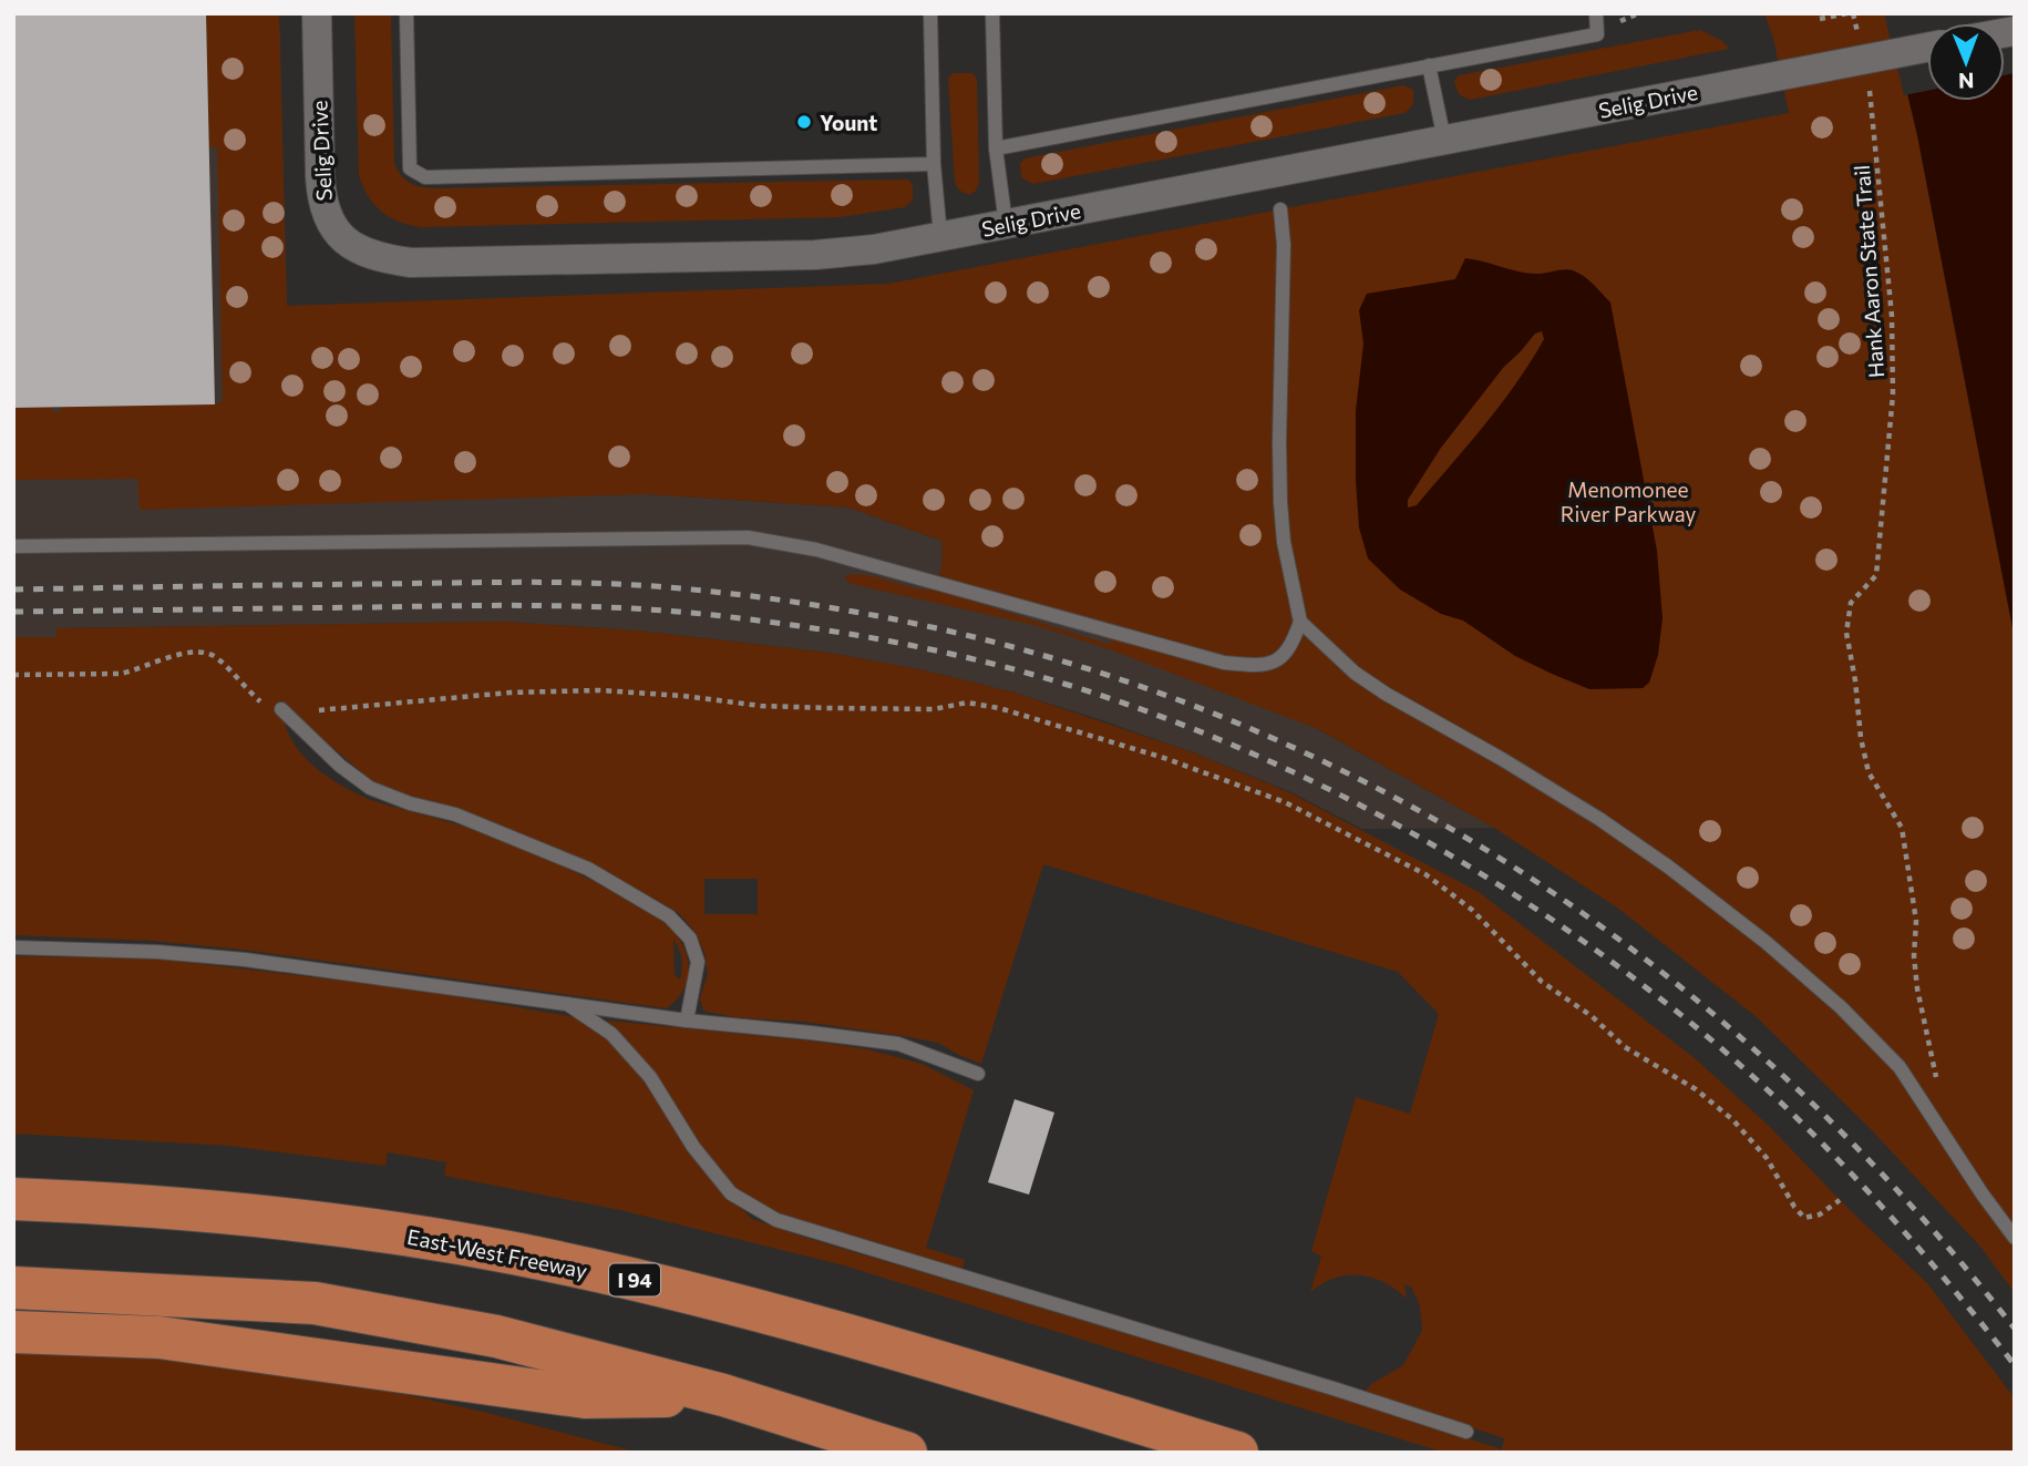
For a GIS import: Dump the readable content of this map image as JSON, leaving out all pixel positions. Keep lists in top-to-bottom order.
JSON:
{
  "streets": {
    "highway": ["East-West Freeway", "I 94"],
    "street": ["Selig Drive"],
    "path": ["Hank Aaron State Trail"]
  },
  "parks": ["Menomonee River Parkway"],
  "places": ["Yount"],
  "north": "bottom"
}
